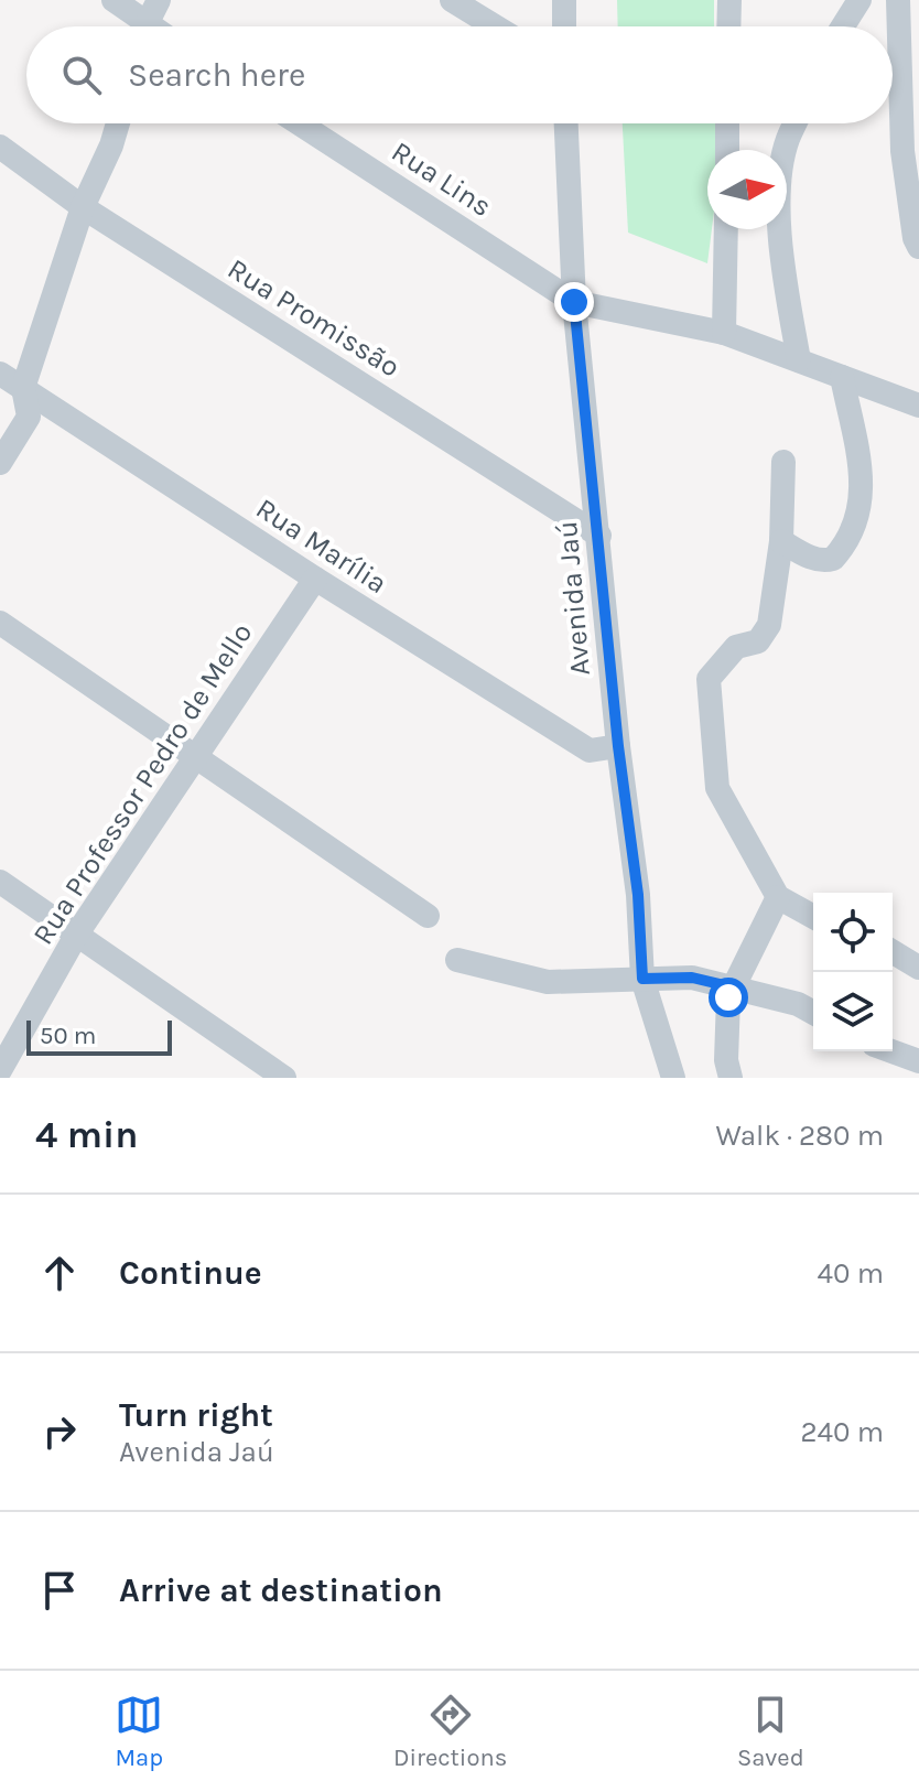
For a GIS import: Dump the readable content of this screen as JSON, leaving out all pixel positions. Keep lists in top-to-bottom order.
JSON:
{
  "streets": {
    "street": [
      "Rua Lins",
      "Rua Promissão",
      "Rua Marília",
      "Avenida Jaú",
      "Rua Professor Pedro de Mello"
    ]
  },
  "crossings": [
    ["Rua Lins", "Avenida Jaú"],
    ["Rua Promissão", "Avenida Jaú"],
    ["Rua Marília", "Avenida Jaú"],
    ["Rua Marília", "Rua Professor Pedro de Mello"]
  ],
  "scale_bar": "50 m",
  "north": "right",
  "page": {
    "search": "Search here",
    "scale": "50 m",
    "heading": ["4 min", "Walk · 280 m"],
    "list": [
      ["Continue", "40 m"],
      ["Turn right", "Avenida Jaú", "240 m"],
      "Arrive at destination"
    ],
    "nav": ["Map", "Directions", "Saved"]
  }
}
